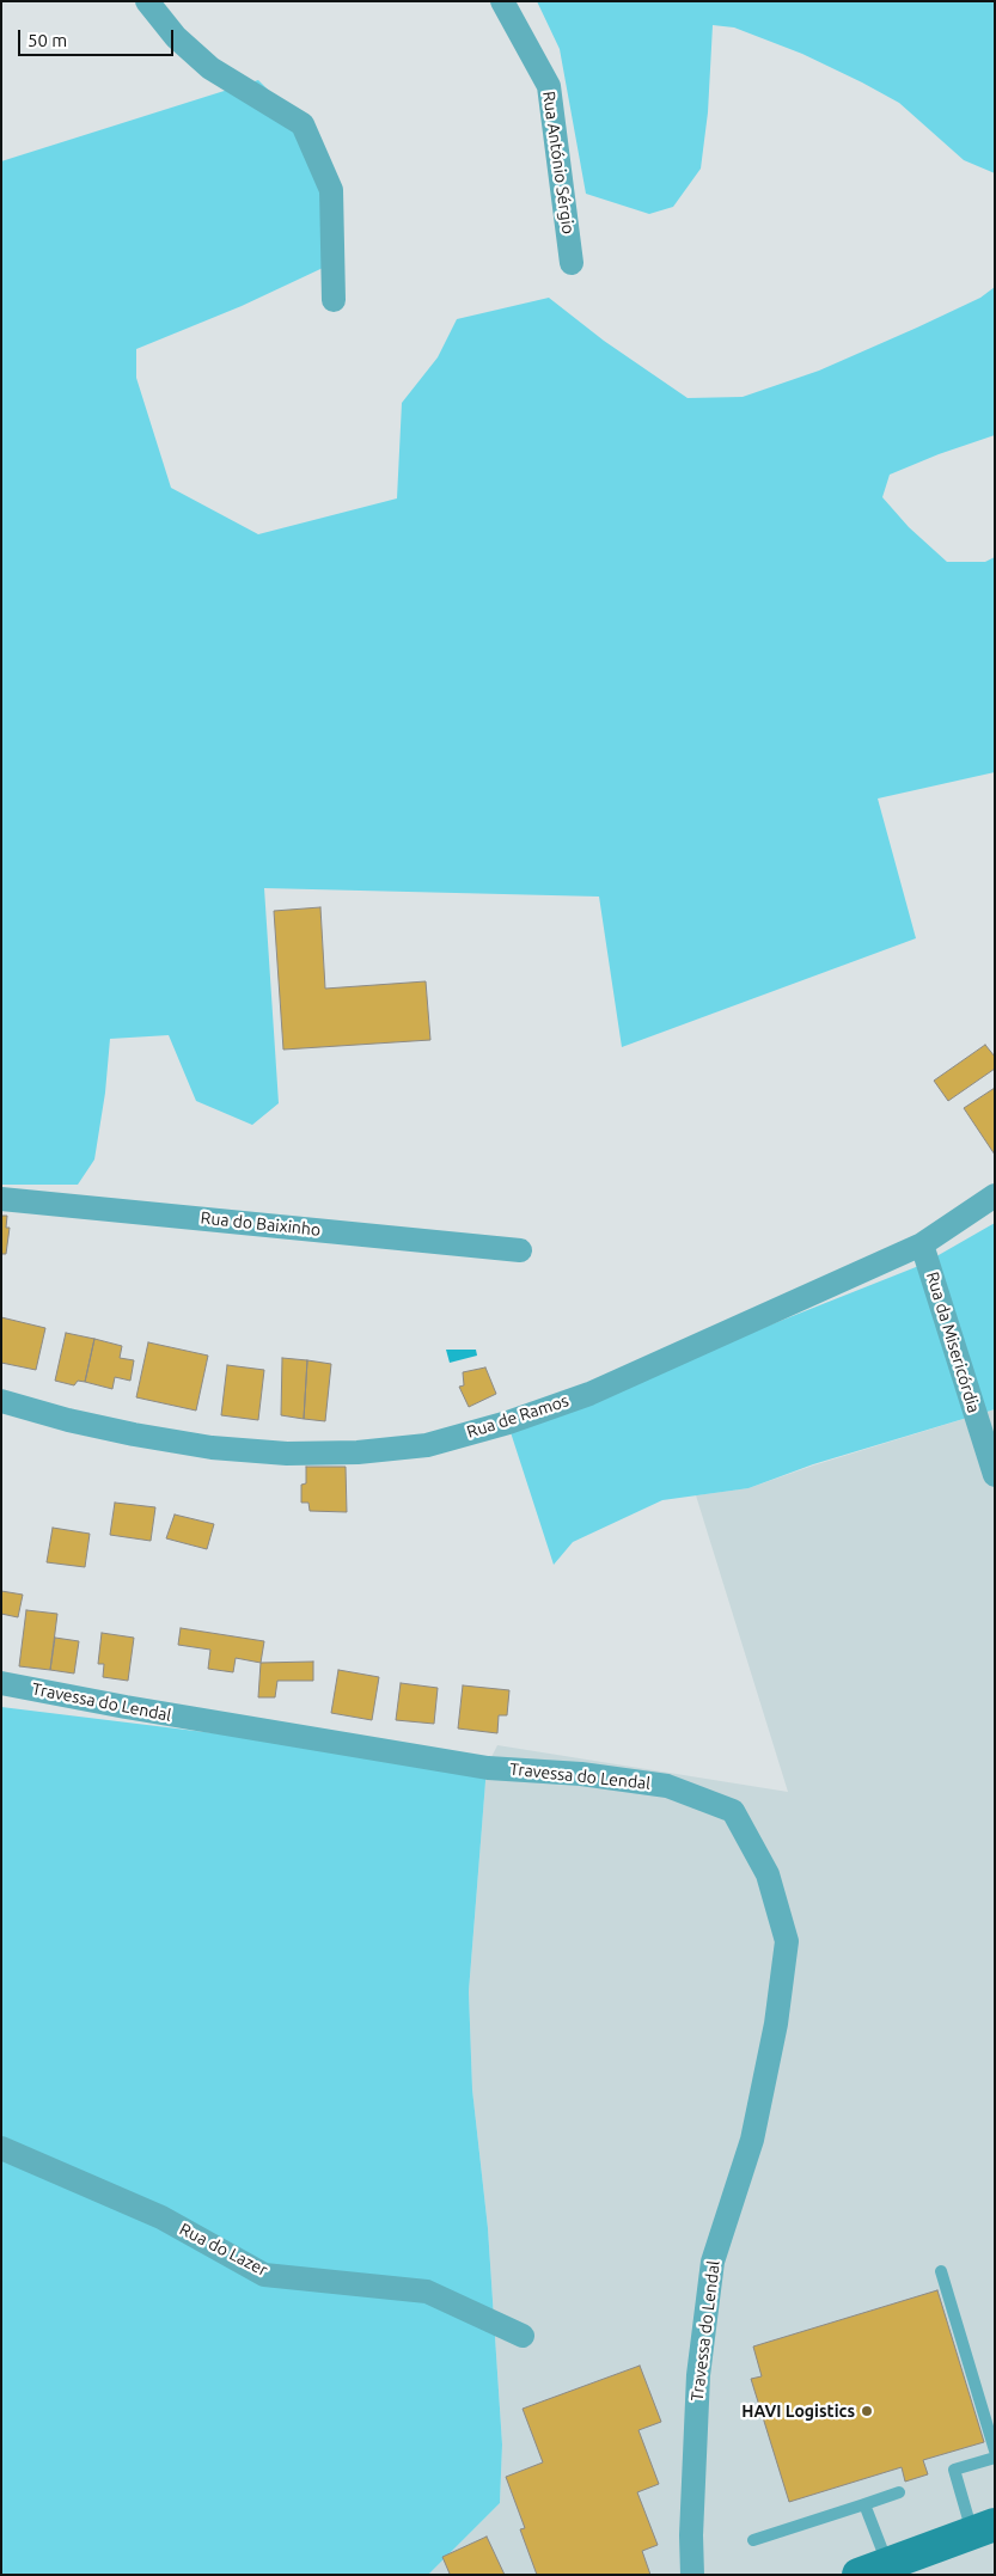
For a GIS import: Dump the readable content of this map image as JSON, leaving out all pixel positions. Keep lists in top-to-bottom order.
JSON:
{
  "streets": {
    "street": [
      "Rua António Sérgio",
      "Rua do Baixinho",
      "Rua da Misericórdia",
      "Rua de Ramos",
      "Travessa do Lendal",
      "Rua do Lazer"
    ]
  },
  "crossings": [
    ["Rua da Misericórdia", "Rua de Ramos"]
  ],
  "places": ["HAVI Logistics"],
  "scale_bar": "50 m"
}
